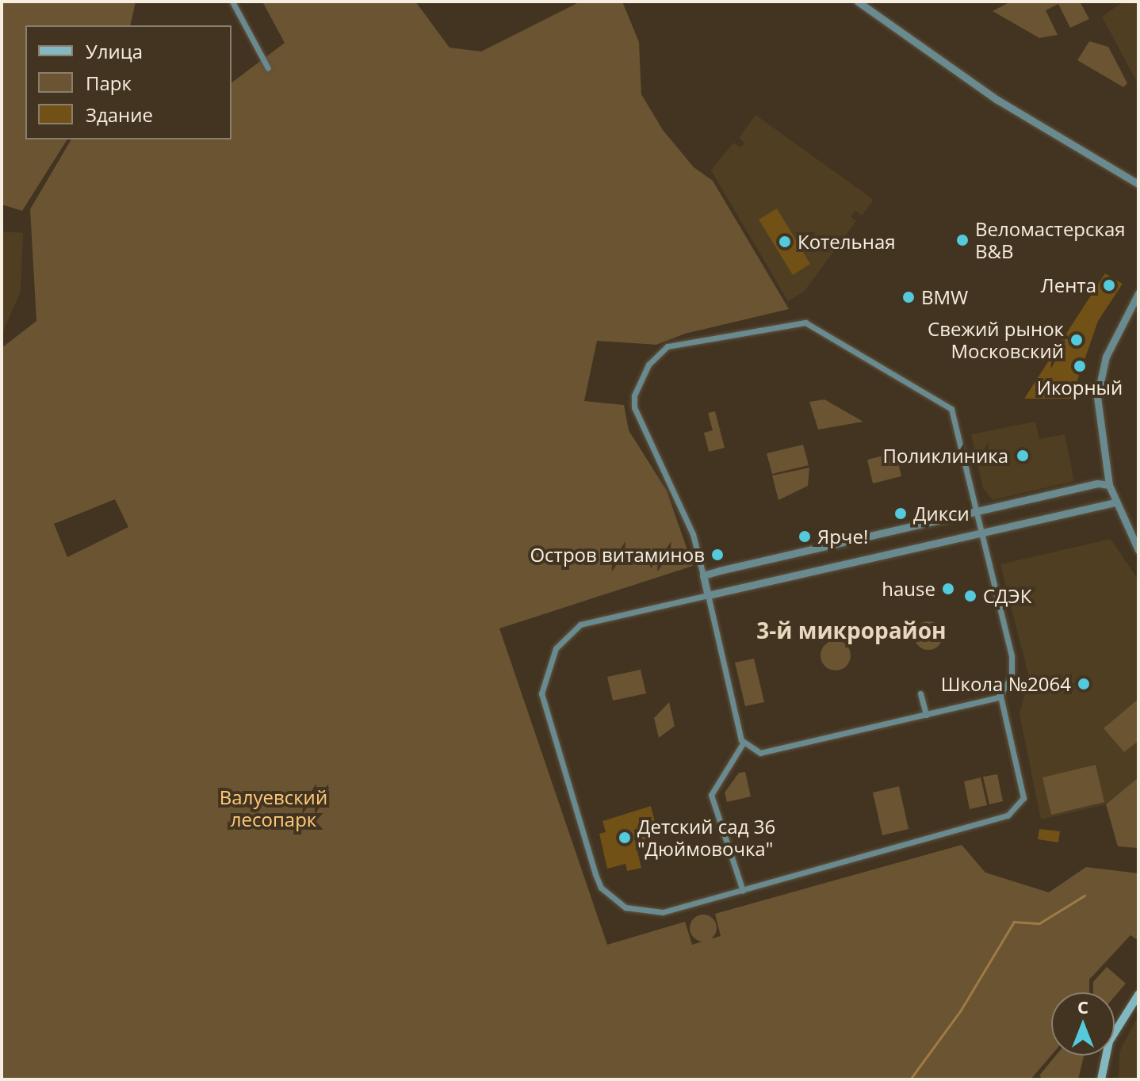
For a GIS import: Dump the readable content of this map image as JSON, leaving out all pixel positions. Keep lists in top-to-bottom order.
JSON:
{
  "districts": ["3-й микрорайон"],
  "parks": ["Валуевский лесопарк"],
  "places": [
    "Веломастерская B&B",
    "Котельная",
    "Лента",
    "BMW",
    "Свежий рынок Московский",
    "Икорный",
    "Поликлиника",
    "Дикси",
    "Ярче!",
    "Остров витаминов",
    "hause",
    "СДЭК",
    "Школа №2064",
    "Детский сад 36 \"Дюймовочка\""
  ],
  "legend": ["Улица", "Парк", "Здание"],
  "north": "top"
}
